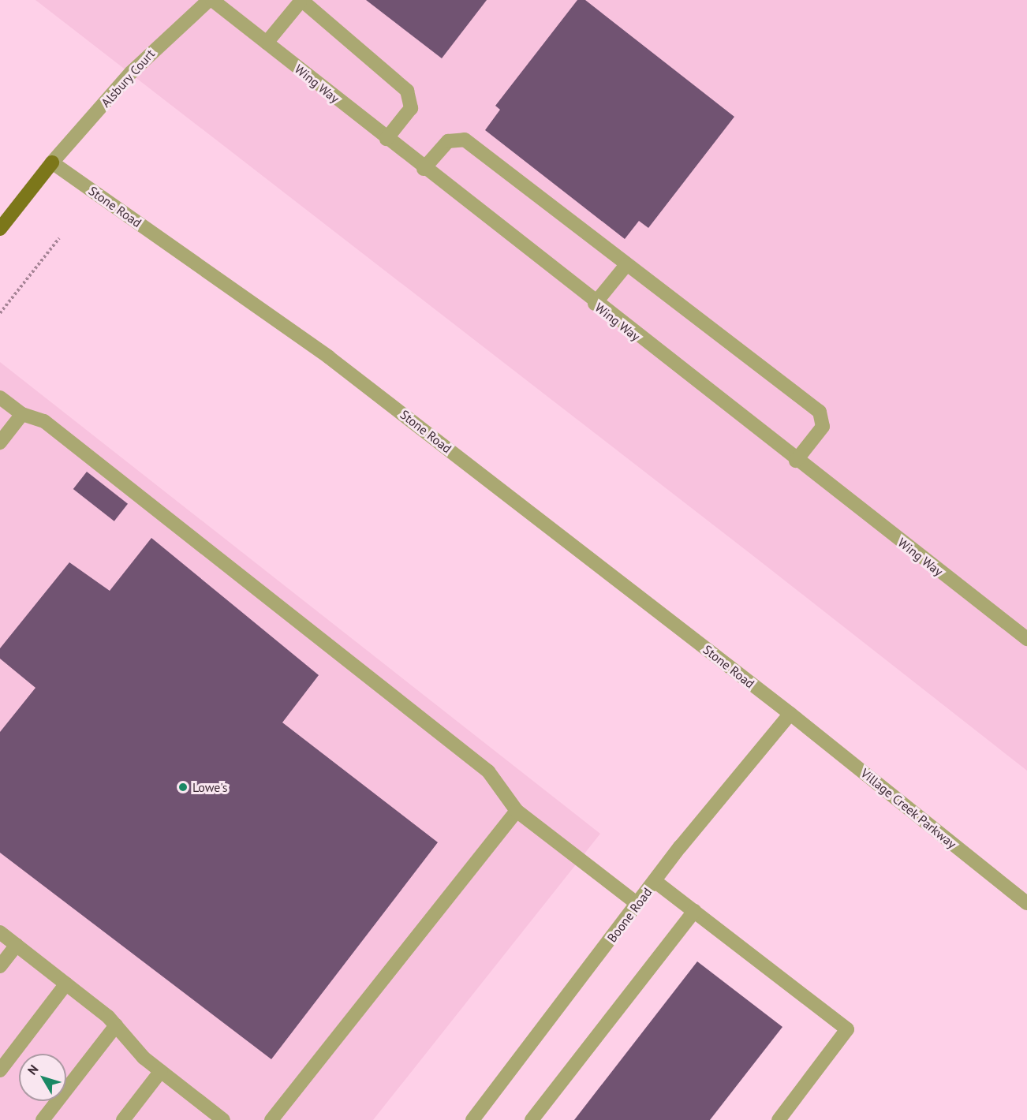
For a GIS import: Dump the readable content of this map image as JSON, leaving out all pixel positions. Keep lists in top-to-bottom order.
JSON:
{
  "streets": {
    "street": [
      "Alsbury Court",
      "Wing Way",
      "Stone Road",
      "Village Creek Parkway",
      "Boone Road"
    ]
  },
  "crossings": [
    ["Alsbury Court", "Wing Way"],
    ["Alsbury Court", "Stone Road"],
    ["Stone Road", "Village Creek Parkway"],
    ["Stone Road", "Boone Road"],
    ["Village Creek Parkway", "Boone Road"]
  ],
  "places": ["Lowe's"],
  "north": "top left"
}
